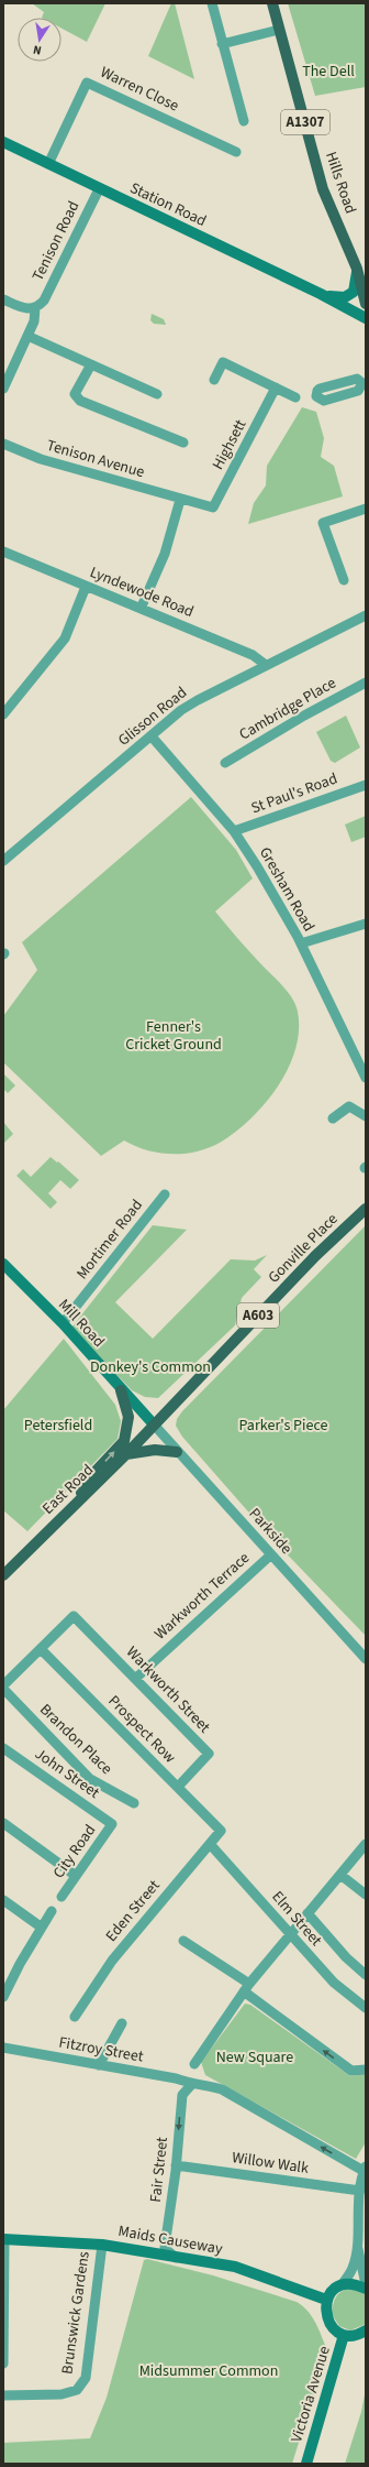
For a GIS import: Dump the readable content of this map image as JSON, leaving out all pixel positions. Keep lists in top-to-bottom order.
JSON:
{
  "streets": {
    "main road": [
      "A1307",
      "Hills Road",
      "Gonville Place",
      "A603",
      "East Road"
    ],
    "street": [
      "Warren Close",
      "Station Road",
      "Tenison Road",
      "Highsett",
      "Tenison Avenue",
      "Lyndewode Road",
      "Cambridge Place",
      "Glisson Road",
      "St Paul's Road",
      "Gresham Road",
      "Mortimer Road",
      "Mill Road",
      "Parkside",
      "Warkworth Terrace",
      "Warkworth Street",
      "Prospect Row",
      "Brandon Place",
      "John Street",
      "City Road",
      "Eden Street",
      "Elm Street",
      "Fitzroy Street",
      "Willow Walk",
      "Fair Street",
      "Maids Causeway",
      "Brunswick Gardens",
      "Victoria Avenue"
    ]
  },
  "crossings": [
    ["Warren Close", "Station Road"],
    ["Hills Road", "Station Road"],
    ["Station Road", "Tenison Road"],
    ["Highsett", "Tenison Avenue"],
    ["Lyndewode Road", "Glisson Road"],
    ["Glisson Road", "Gresham Road"],
    ["St Paul's Road", "Gresham Road"],
    ["Mortimer Road", "Mill Road"],
    ["Gonville Place", "Mill Road"],
    ["Gonville Place", "East Road"],
    ["Gonville Place", "Parkside"],
    ["Mill Road", "East Road"],
    ["Mill Road", "Parkside"],
    ["East Road", "Parkside"],
    ["Parkside", "Warkworth Terrace"],
    ["Warkworth Terrace", "Warkworth Street"],
    ["Warkworth Street", "Prospect Row"],
    ["Prospect Row", "Eden Street"],
    ["John Street", "City Road"],
    ["Eden Street", "Elm Street"],
    ["Fitzroy Street", "Fair Street"],
    ["Willow Walk", "Fair Street"],
    ["Fair Street", "Maids Causeway"],
    ["Maids Causeway", "Brunswick Gardens"]
  ],
  "parks": [
    "The Dell",
    "Fenner's Cricket Ground",
    "Donkey's Common",
    "Petersfield",
    "Parker's Piece",
    "New Square",
    "Midsummer Common"
  ],
  "north": "bottom"
}
